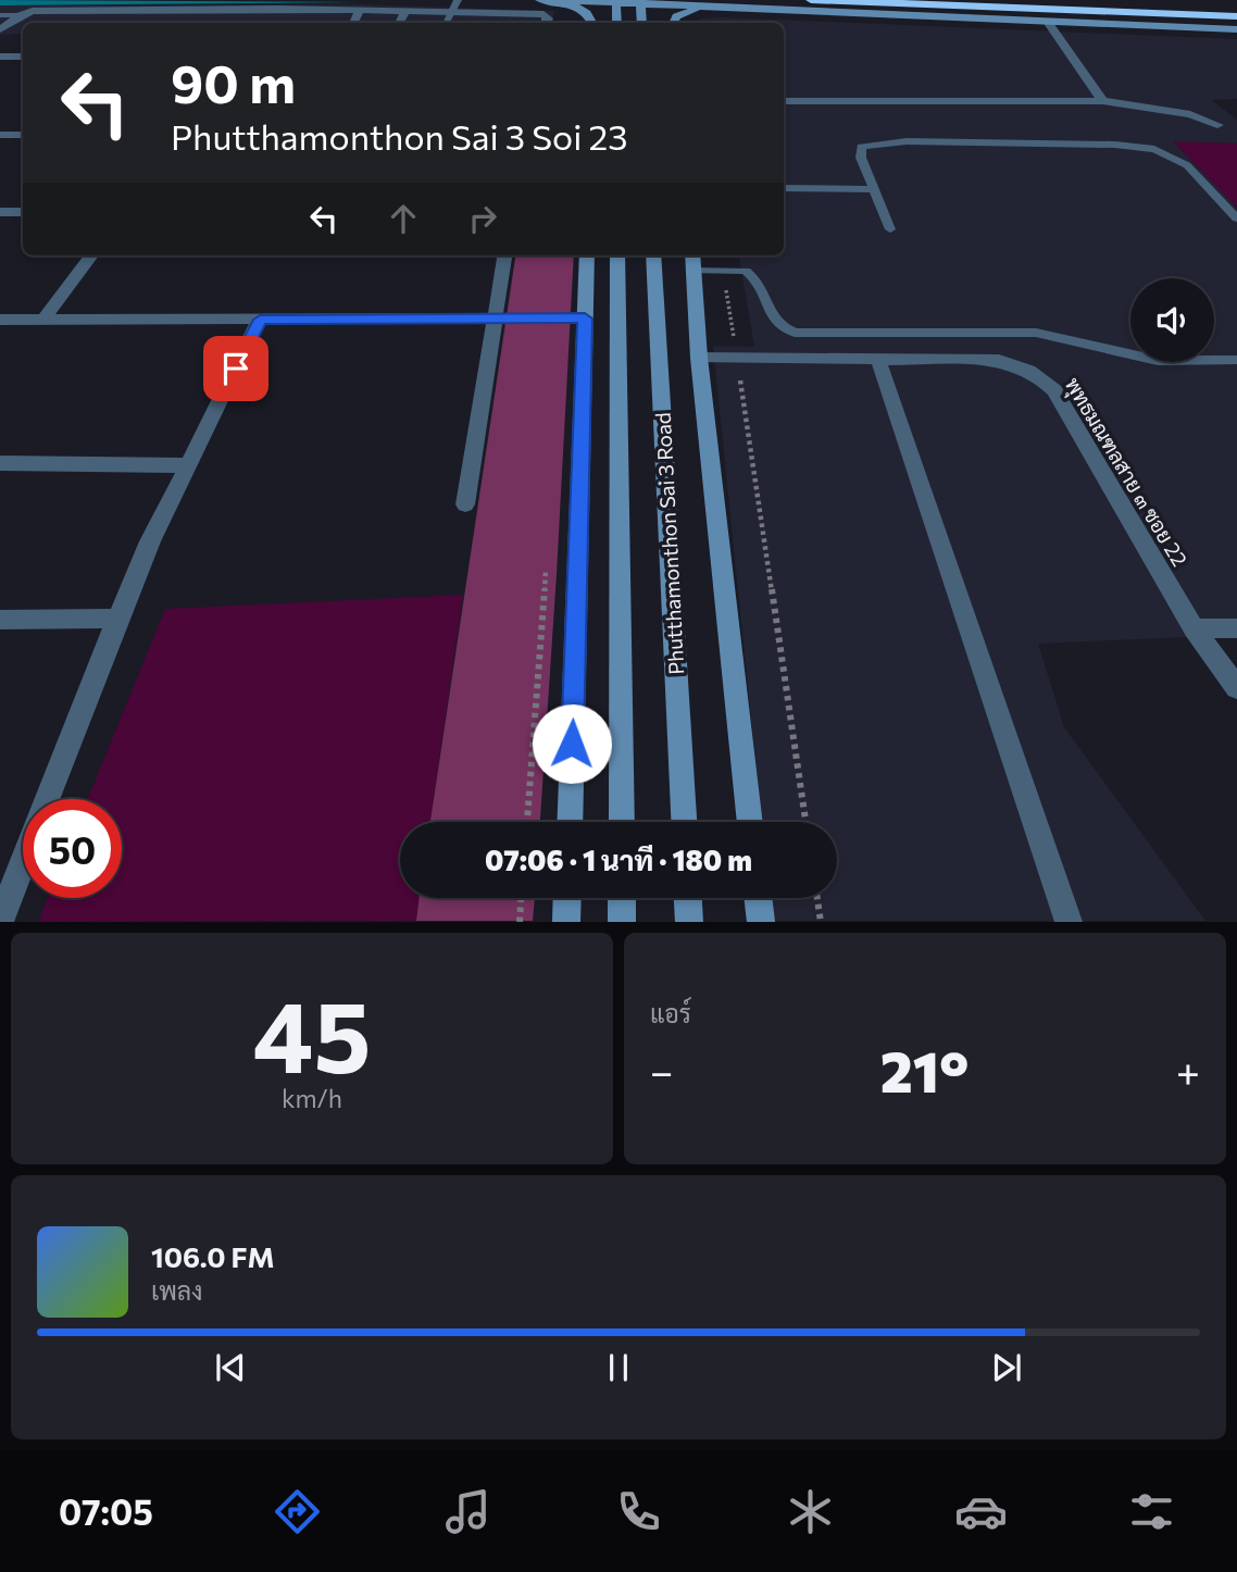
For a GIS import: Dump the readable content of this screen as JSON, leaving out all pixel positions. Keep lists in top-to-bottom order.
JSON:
{
  "streets": {
    "main road": ["Phutthamonthon Sai 3 Road"],
    "street": ["พุทธมณฑลสาย ๓ ซอย 22"]
  },
  "page": {
    "turn": ["90 m", "Phutthamonthon Sai 3 Soi 23"],
    "limit": "50",
    "trip": "07:06 · 1 นาที · 180 m",
    "tile": [
      ["45", "km/h"],
      "แอร์"
    ],
    "heat": ["−", "21°", "+"],
    "song": ["106.0 FM", "เพลง"],
    "tabs": "07:05"
  }
}
